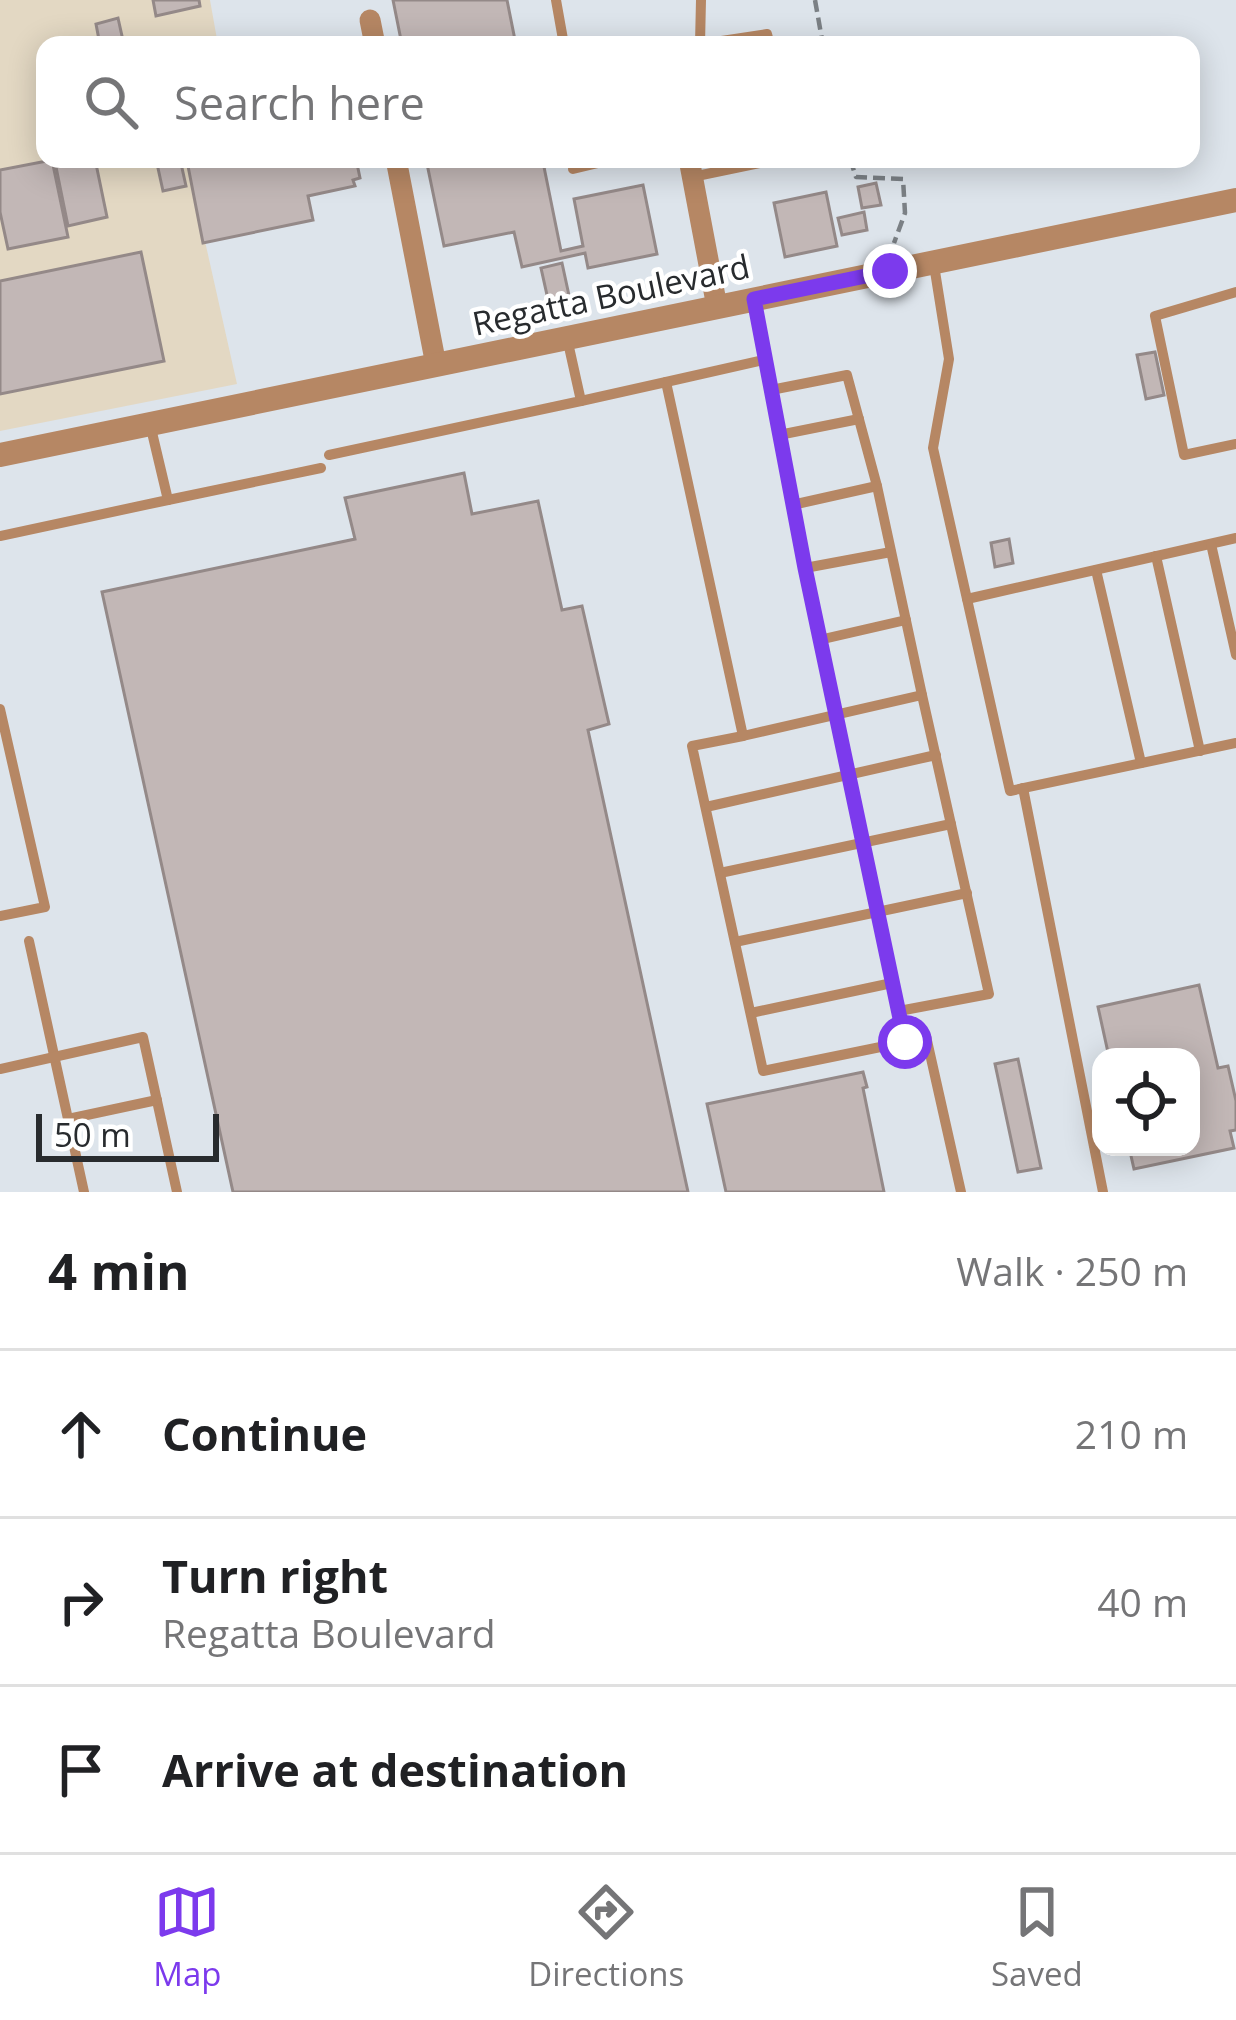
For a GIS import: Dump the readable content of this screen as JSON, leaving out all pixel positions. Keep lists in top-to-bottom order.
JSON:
{
  "streets": {
    "street": ["Regatta Boulevard"]
  },
  "scale_bar": "50 m",
  "page": {
    "search": "Search here",
    "scale": "50 m",
    "heading": ["4 min", "Walk · 250 m"],
    "list": [
      ["Continue", "210 m"],
      ["Turn right", "Regatta Boulevard", "40 m"],
      "Arrive at destination"
    ],
    "nav": ["Map", "Directions", "Saved"]
  }
}
